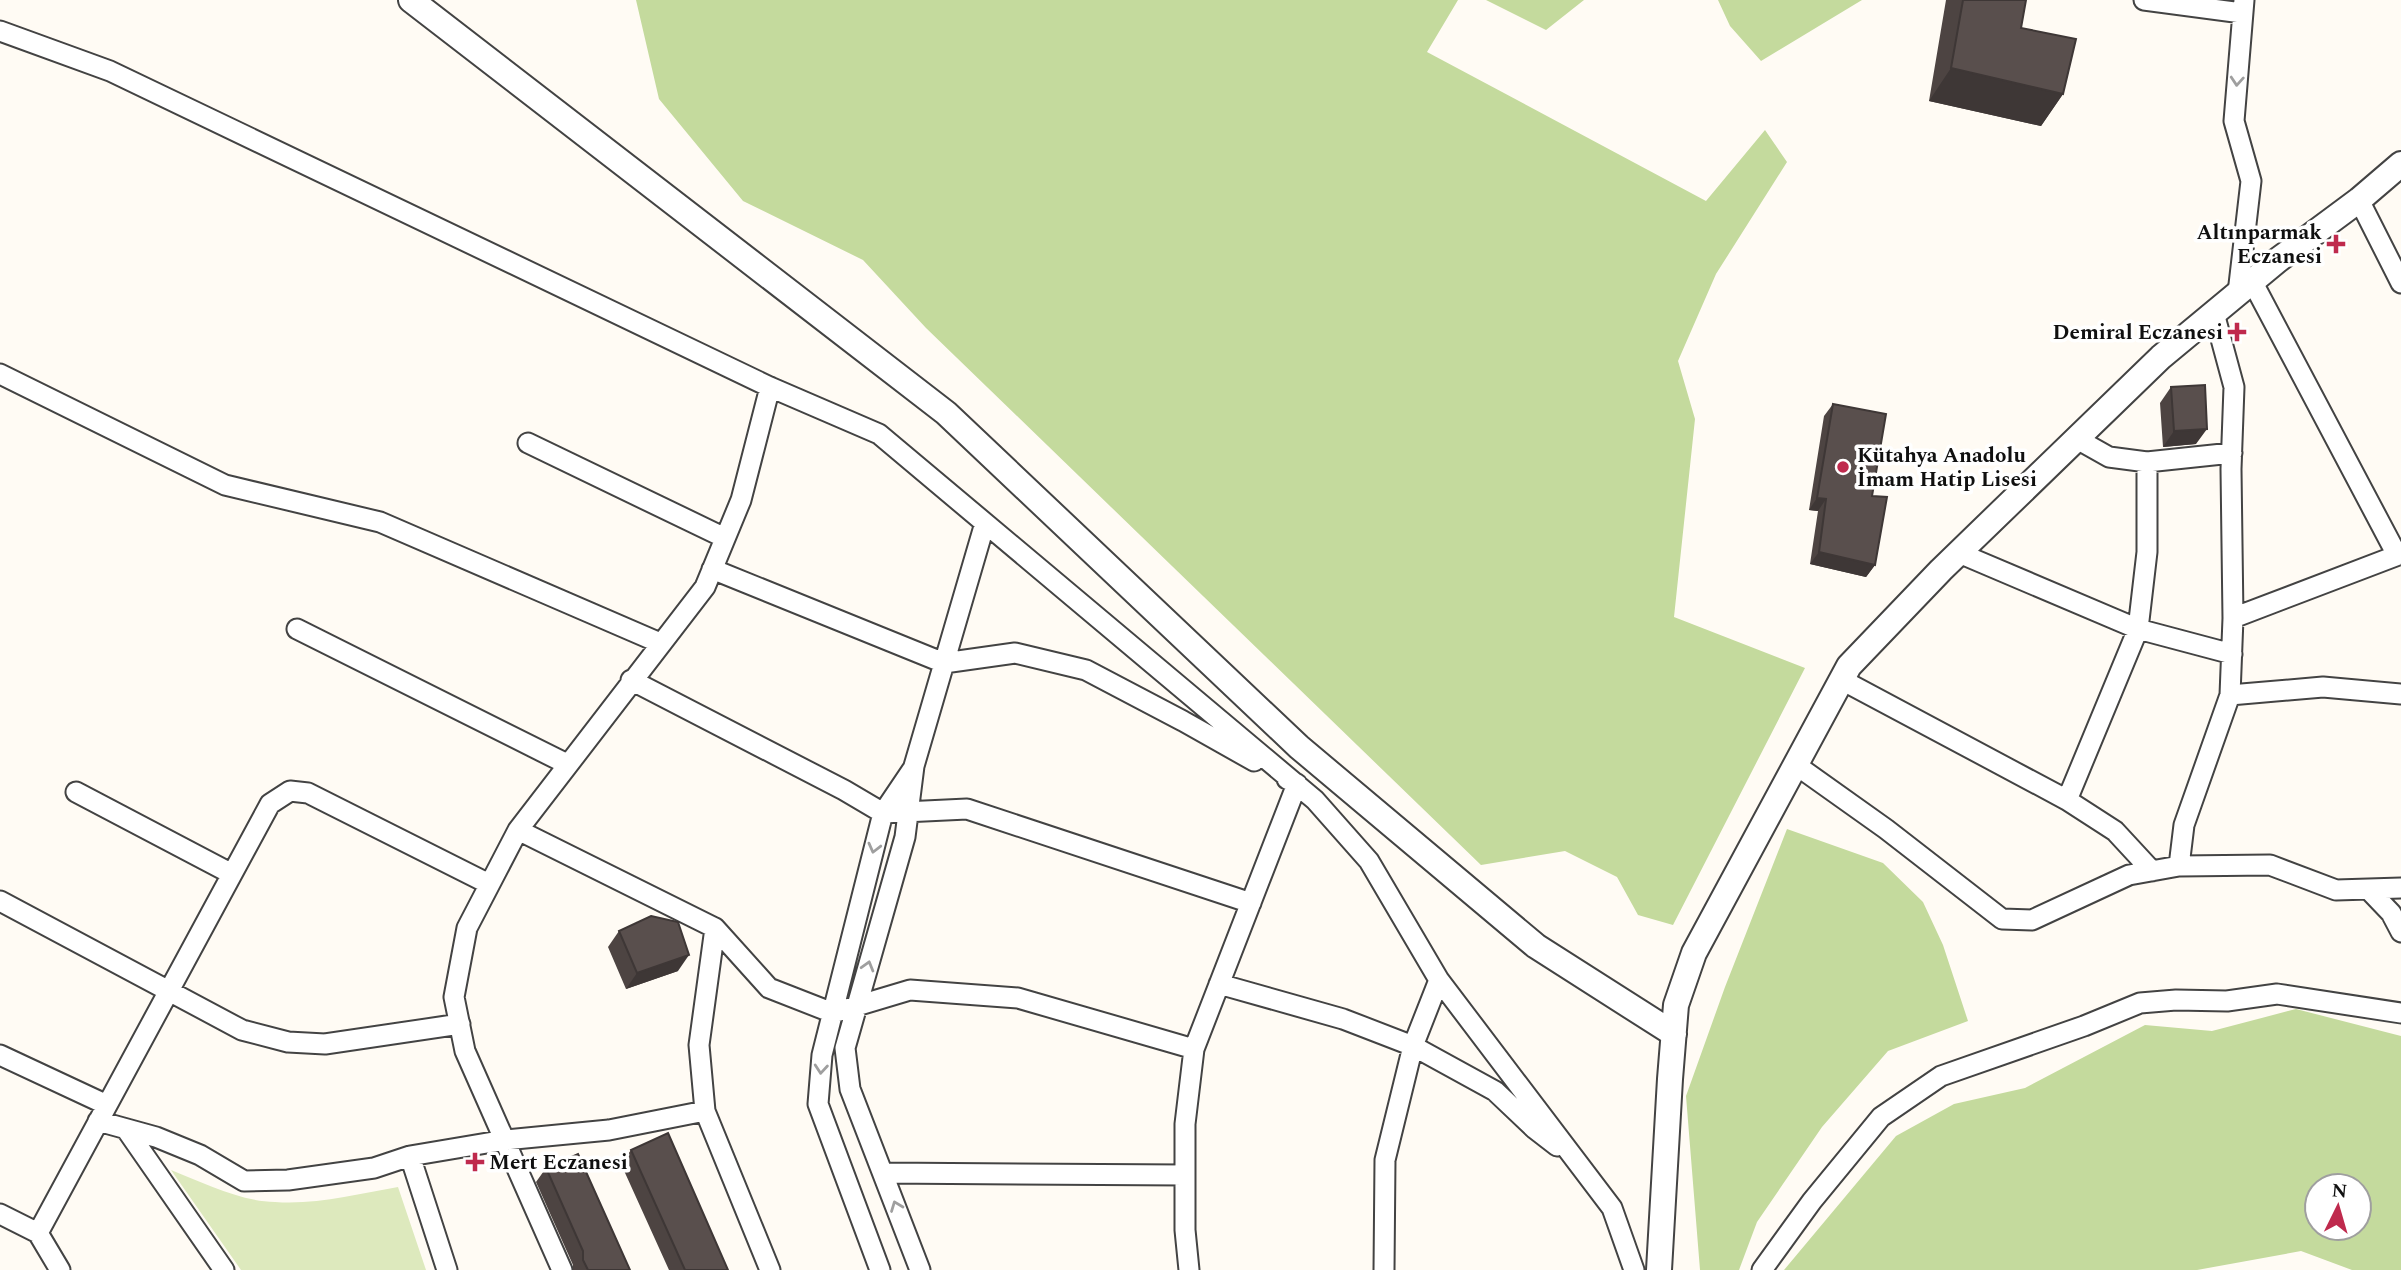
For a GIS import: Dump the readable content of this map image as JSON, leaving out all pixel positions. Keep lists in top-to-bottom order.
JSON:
{
  "places": {
    "health": ["Altınparmak Eczanesi", "Demiral Eczanesi", "Mert Eczanesi"],
    "other": ["Kütahya Anadolu İmam Hatip Lisesi"]
  },
  "north": "top"
}
